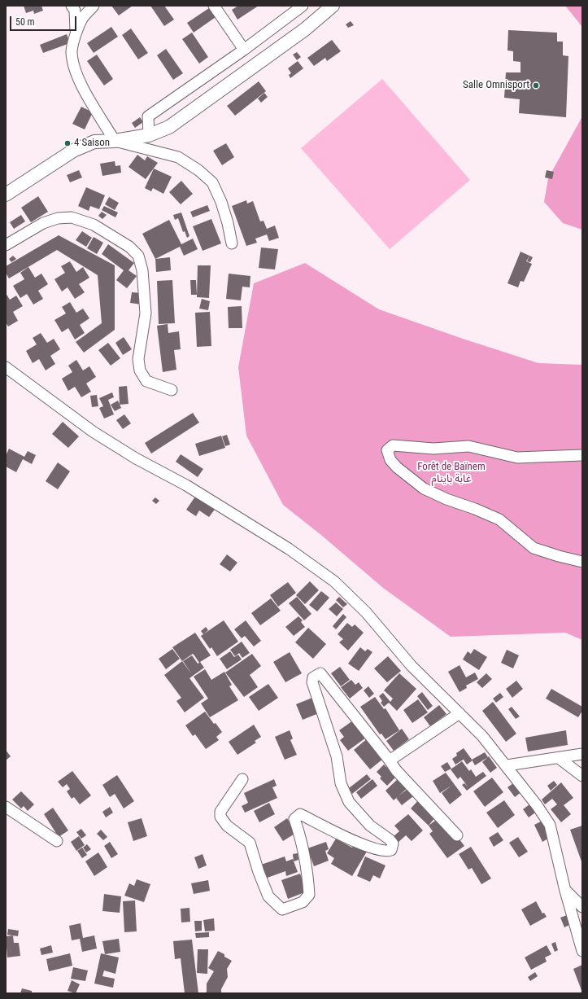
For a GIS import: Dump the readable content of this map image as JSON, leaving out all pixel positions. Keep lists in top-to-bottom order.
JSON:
{
  "parks": ["Forêt de Baïnem غابة باينام"],
  "places": ["Salle Omnisport", "4 Saison"],
  "scale_bar": "50 m"
}
